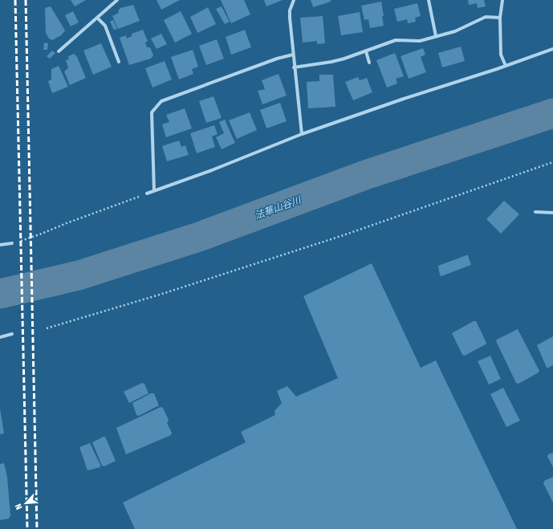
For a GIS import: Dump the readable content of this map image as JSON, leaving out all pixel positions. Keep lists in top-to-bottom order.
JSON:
{
  "water": ["法華山谷川"],
  "north": "bottom left"
}
